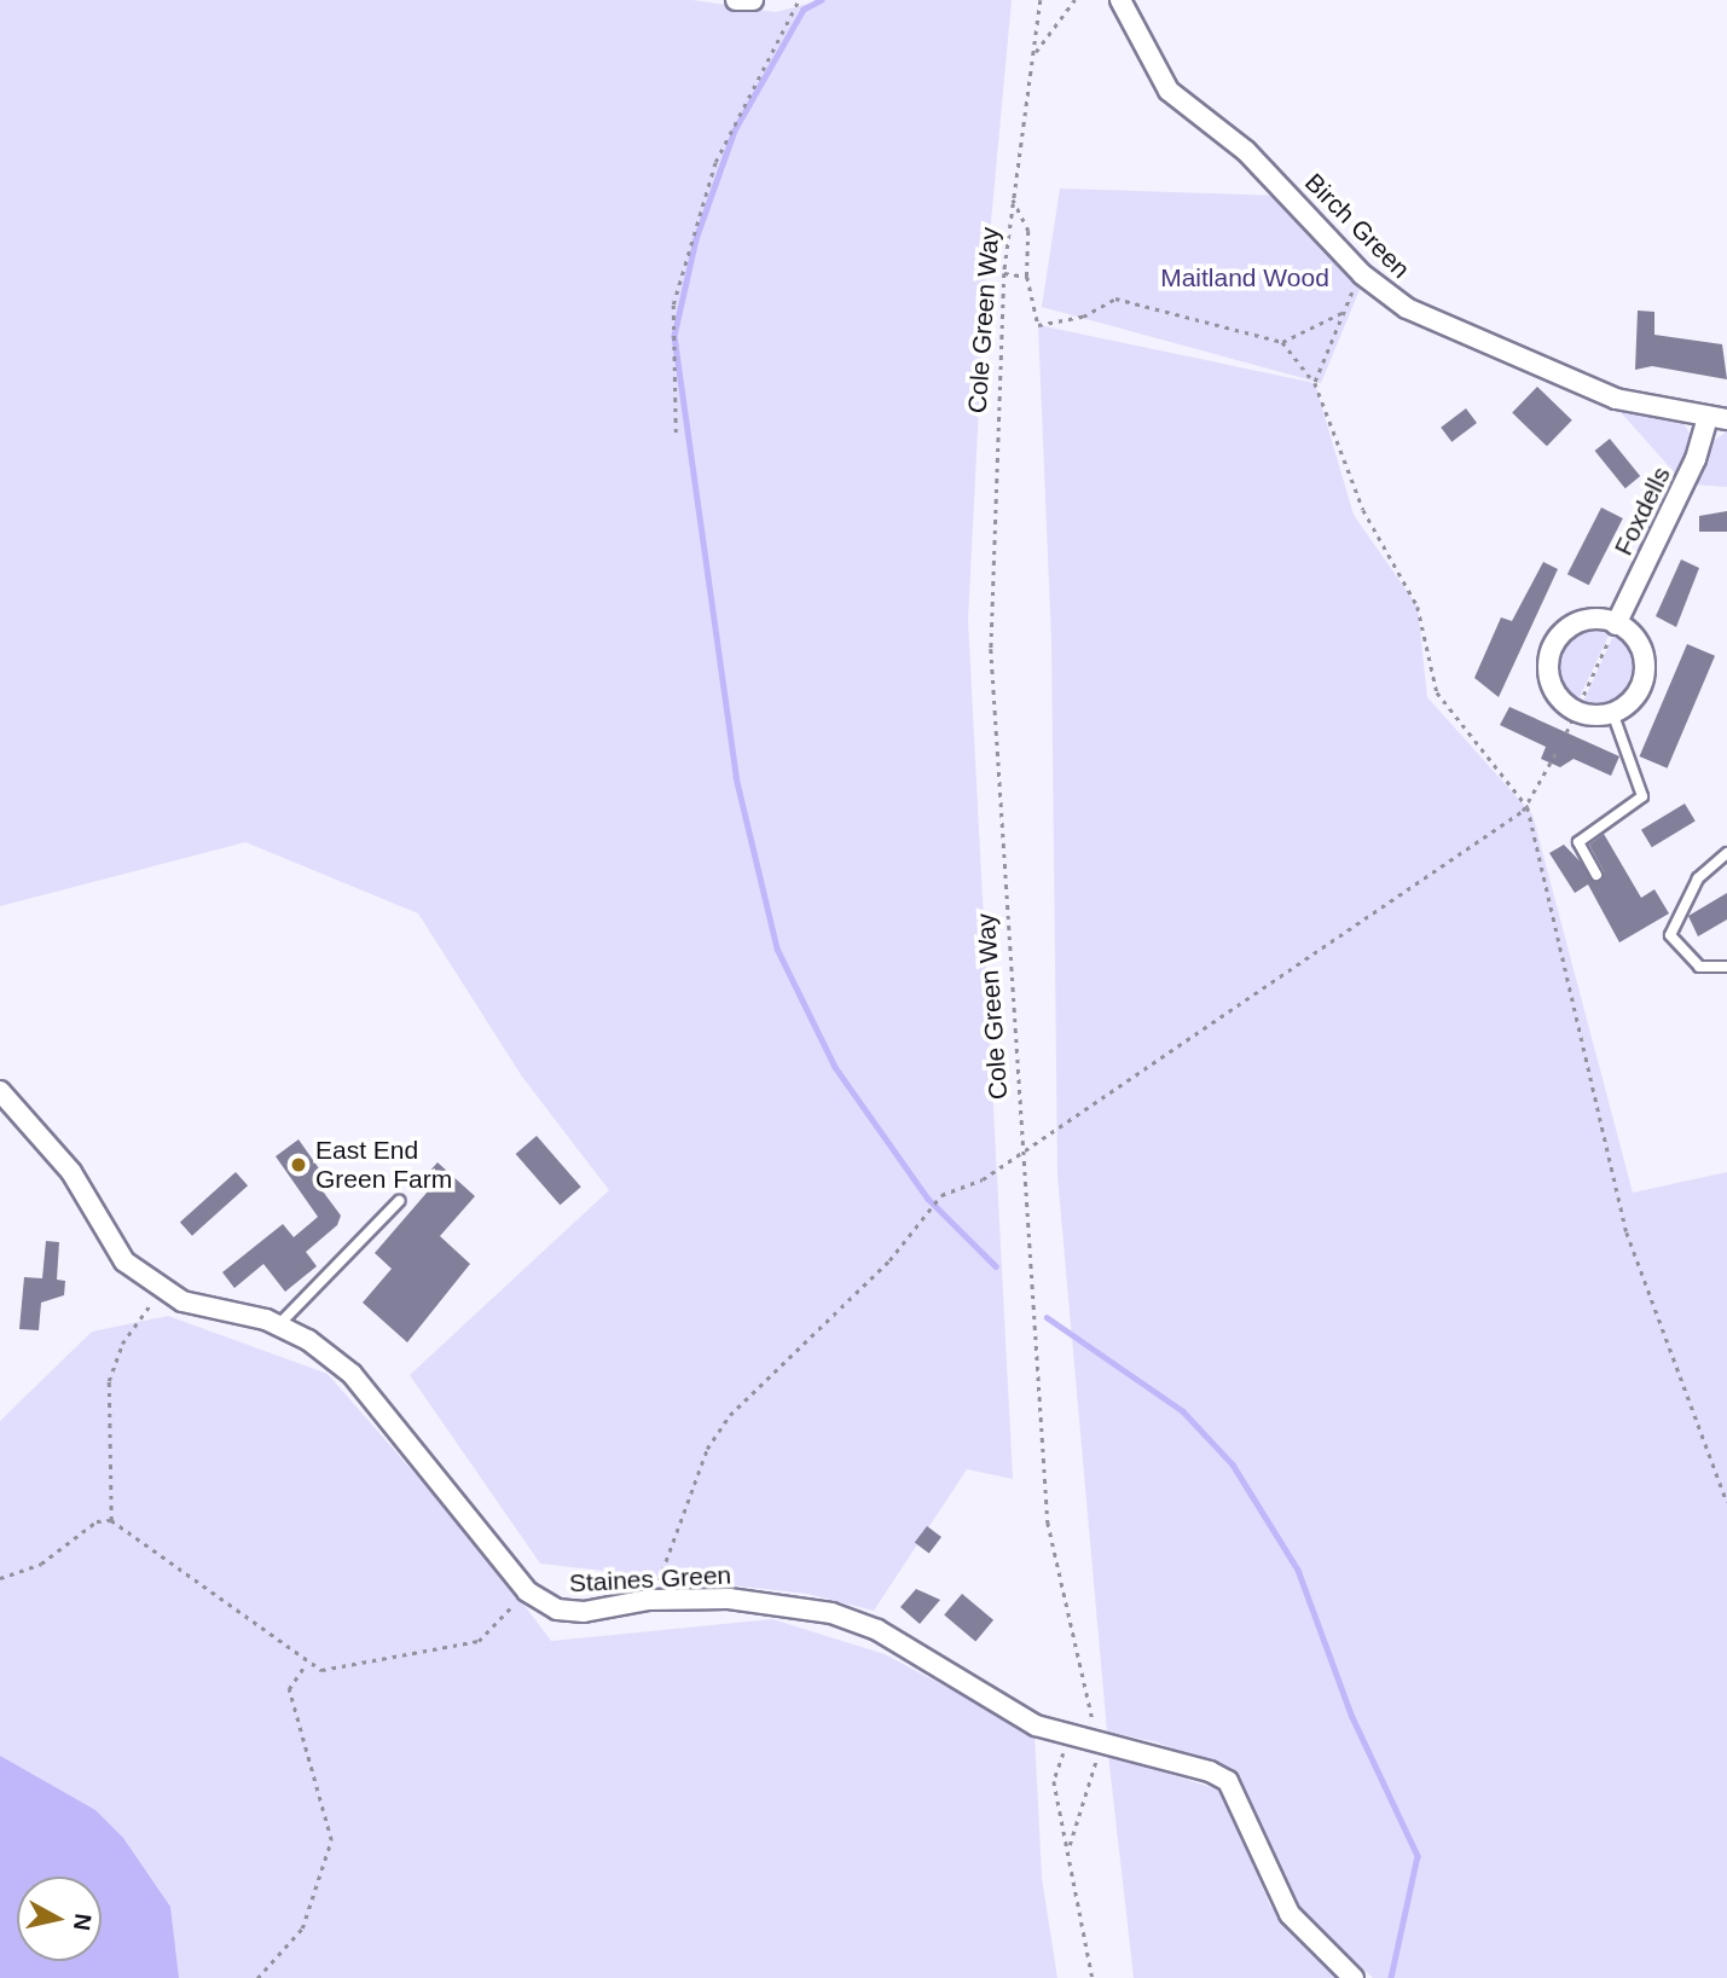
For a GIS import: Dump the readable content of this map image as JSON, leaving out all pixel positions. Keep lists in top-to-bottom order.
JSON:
{
  "streets": {
    "street": ["Birch Green", "Foxdells", "Staines Green"],
    "path": ["Cole Green Way"]
  },
  "crossings": [
    ["Birch Green", "Foxdells"],
    ["Cole Green Way", "Staines Green"]
  ],
  "parks": ["Maitland Wood"],
  "places": ["East End Green Farm"],
  "north": "right"
}
